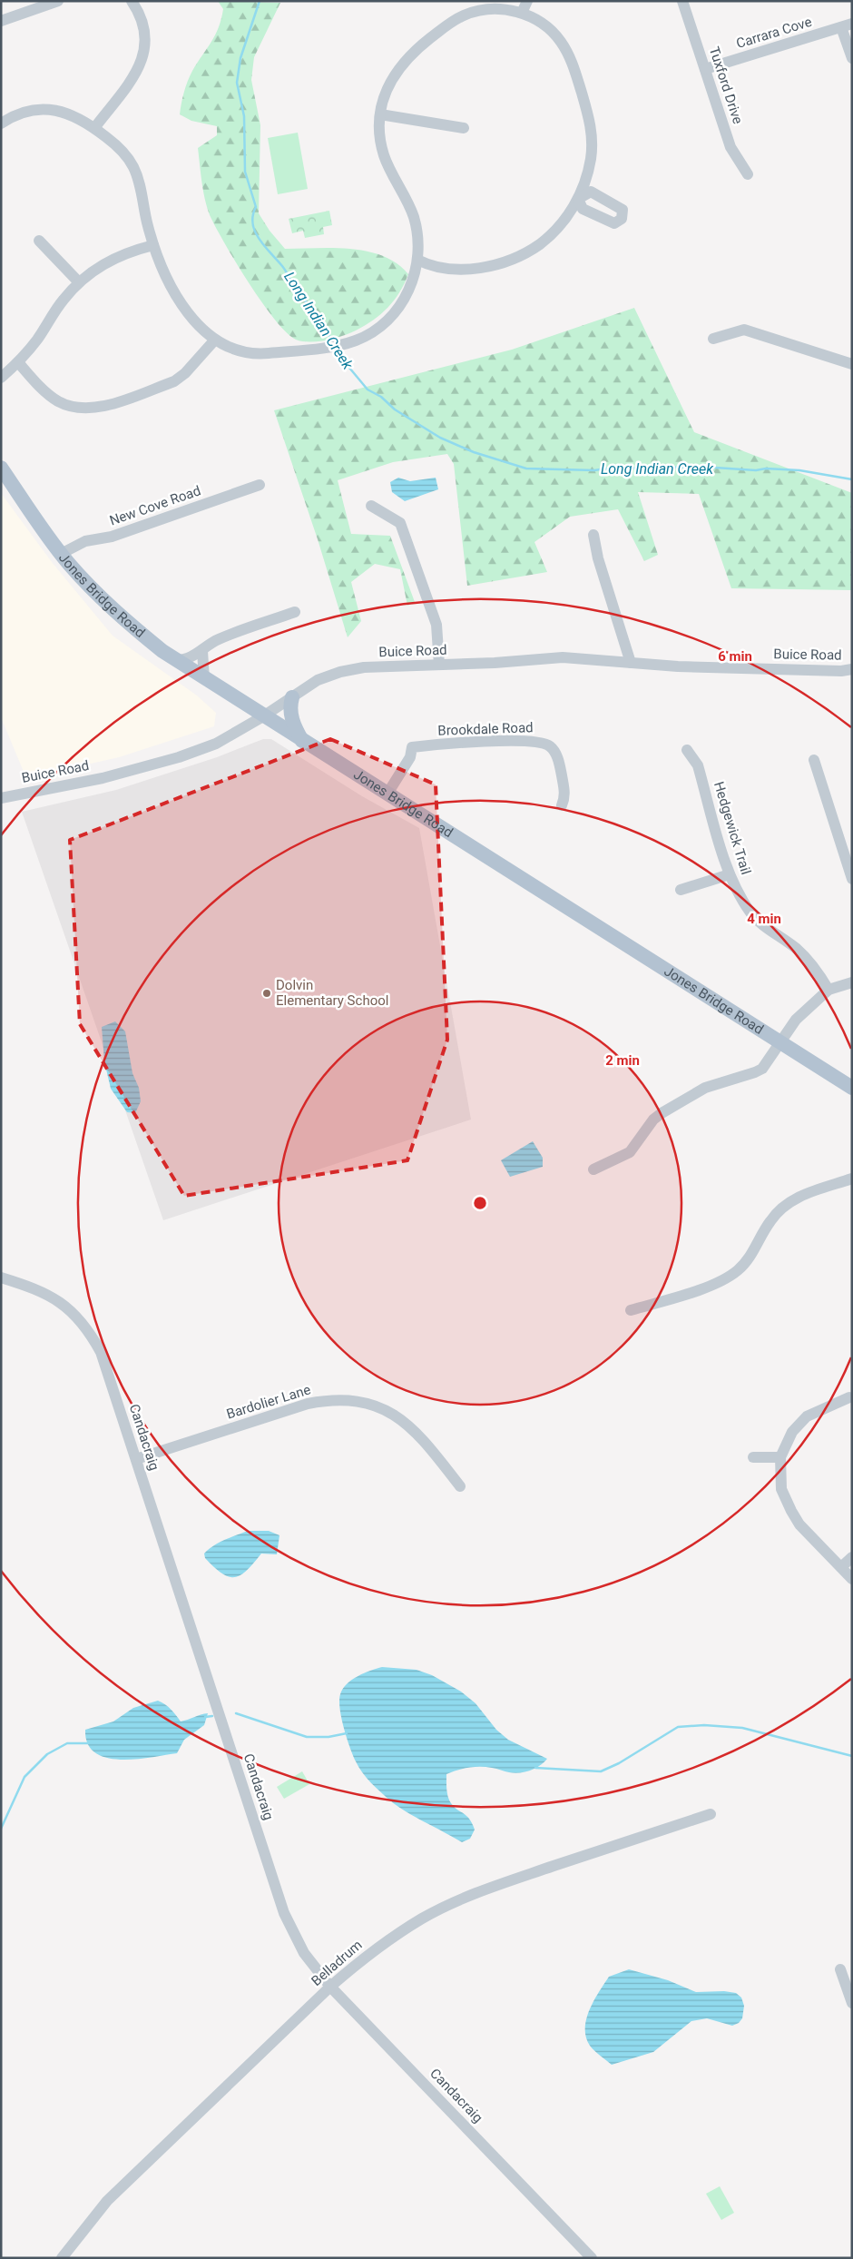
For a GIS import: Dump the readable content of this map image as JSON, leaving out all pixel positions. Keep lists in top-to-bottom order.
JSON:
{
  "streets": {
    "main road": ["Jones Bridge Road"],
    "street": [
      "Carrara Cove",
      "Tuxford Drive",
      "New Cove Road",
      "Buice Road",
      "Brookdale Road",
      "Hedgewick Trail",
      "Bardolier Lane",
      "Candacraig",
      "Belladrum"
    ]
  },
  "crossings": [
    ["Carrara Cove", "Tuxford Drive"],
    ["New Cove Road", "Jones Bridge Road"],
    ["Jones Bridge Road", "Buice Road"],
    ["Jones Bridge Road", "Brookdale Road"],
    ["Bardolier Lane", "Candacraig"],
    ["Candacraig", "Belladrum"]
  ],
  "water": ["Long Indian Creek"],
  "places": ["Dolvin Elementary School"],
  "rings": ["6 min", "4 min", "2 min"]
}
